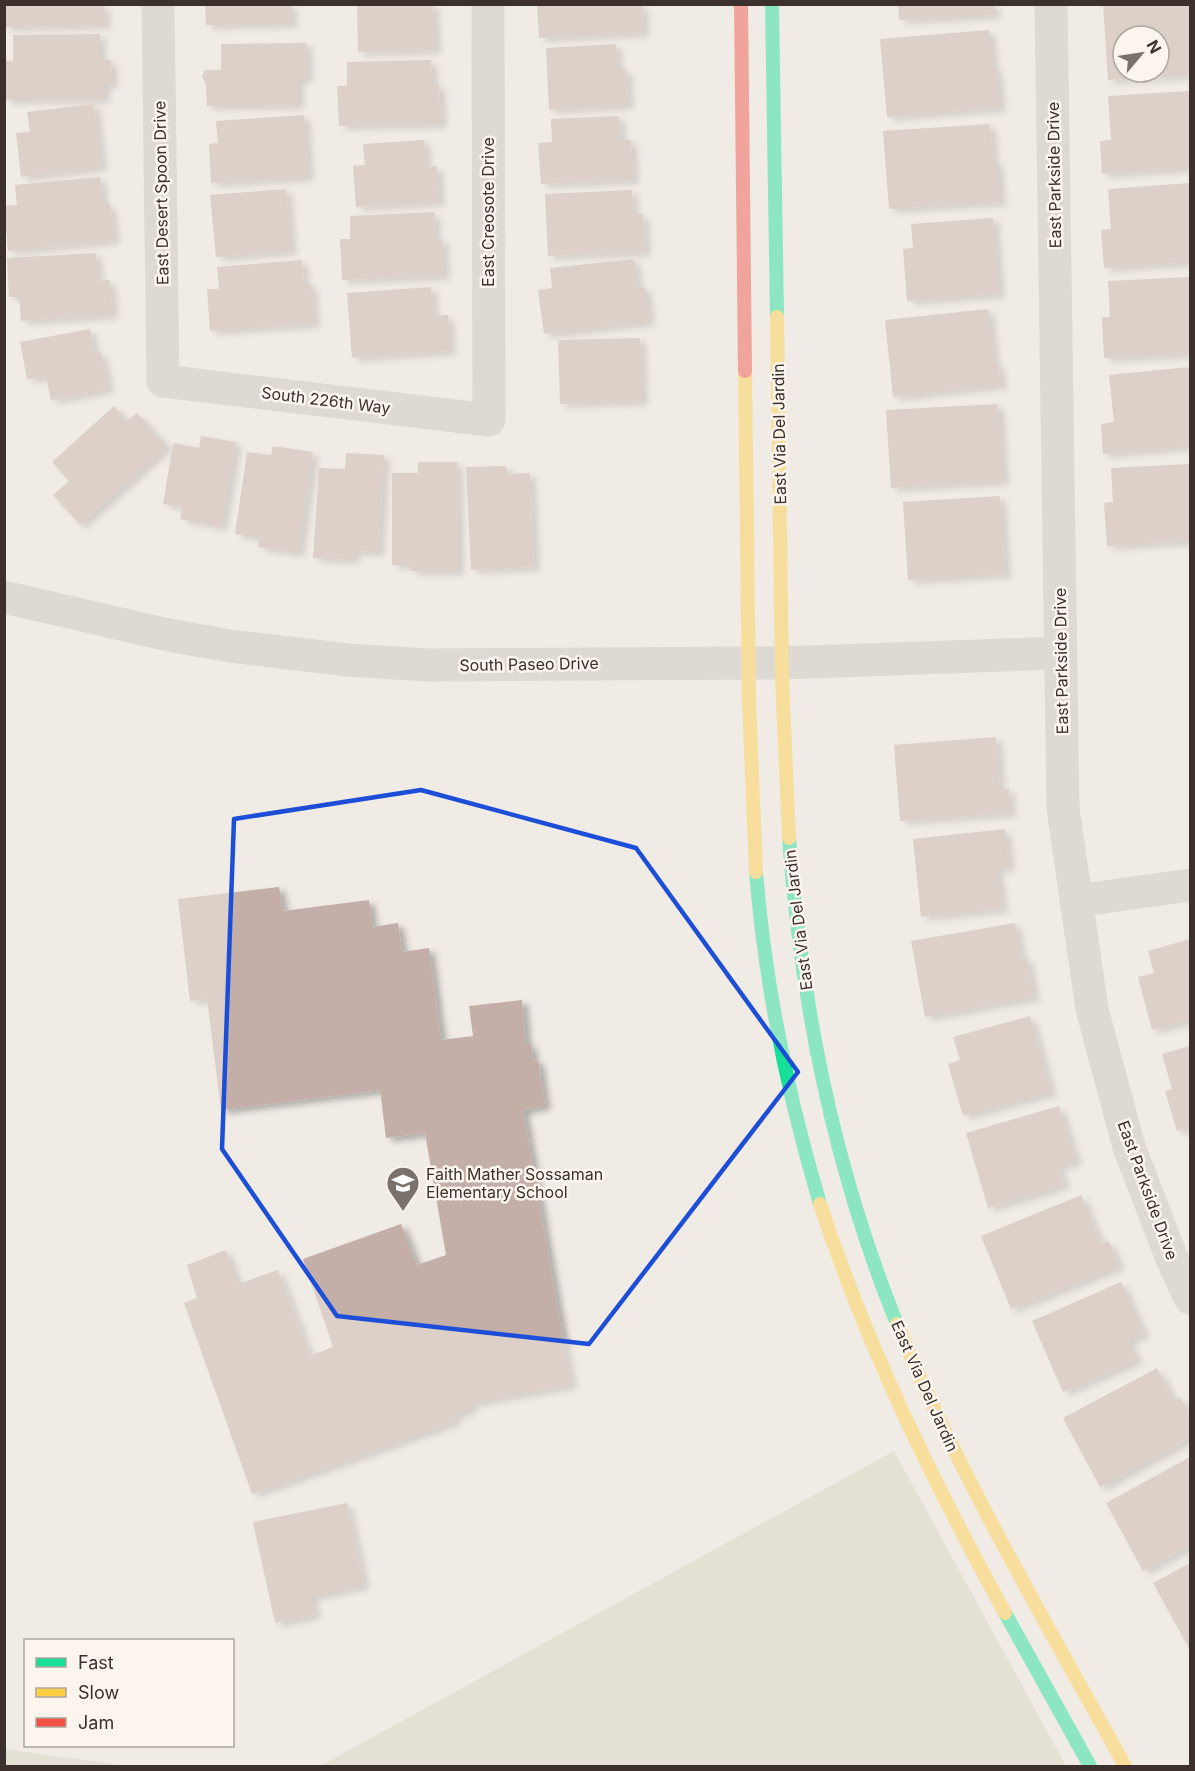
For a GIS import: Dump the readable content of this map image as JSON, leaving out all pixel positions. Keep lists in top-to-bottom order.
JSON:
{
  "streets": {
    "street": [
      "East Parkside Drive",
      "East Desert Spoon Drive",
      "East Creosote Drive",
      "South 226th Way",
      "East Via Del Jardin",
      "South Paseo Drive"
    ]
  },
  "crossings": [
    ["East Parkside Drive", "South Paseo Drive"],
    ["East Desert Spoon Drive", "South 226th Way"],
    ["East Creosote Drive", "South 226th Way"],
    ["East Via Del Jardin", "South Paseo Drive"]
  ],
  "places": {
    "school or university": ["Faith Mather Sossaman Elementary School"]
  },
  "legend": ["Fast", "Slow", "Jam"],
  "north": "top right"
}
